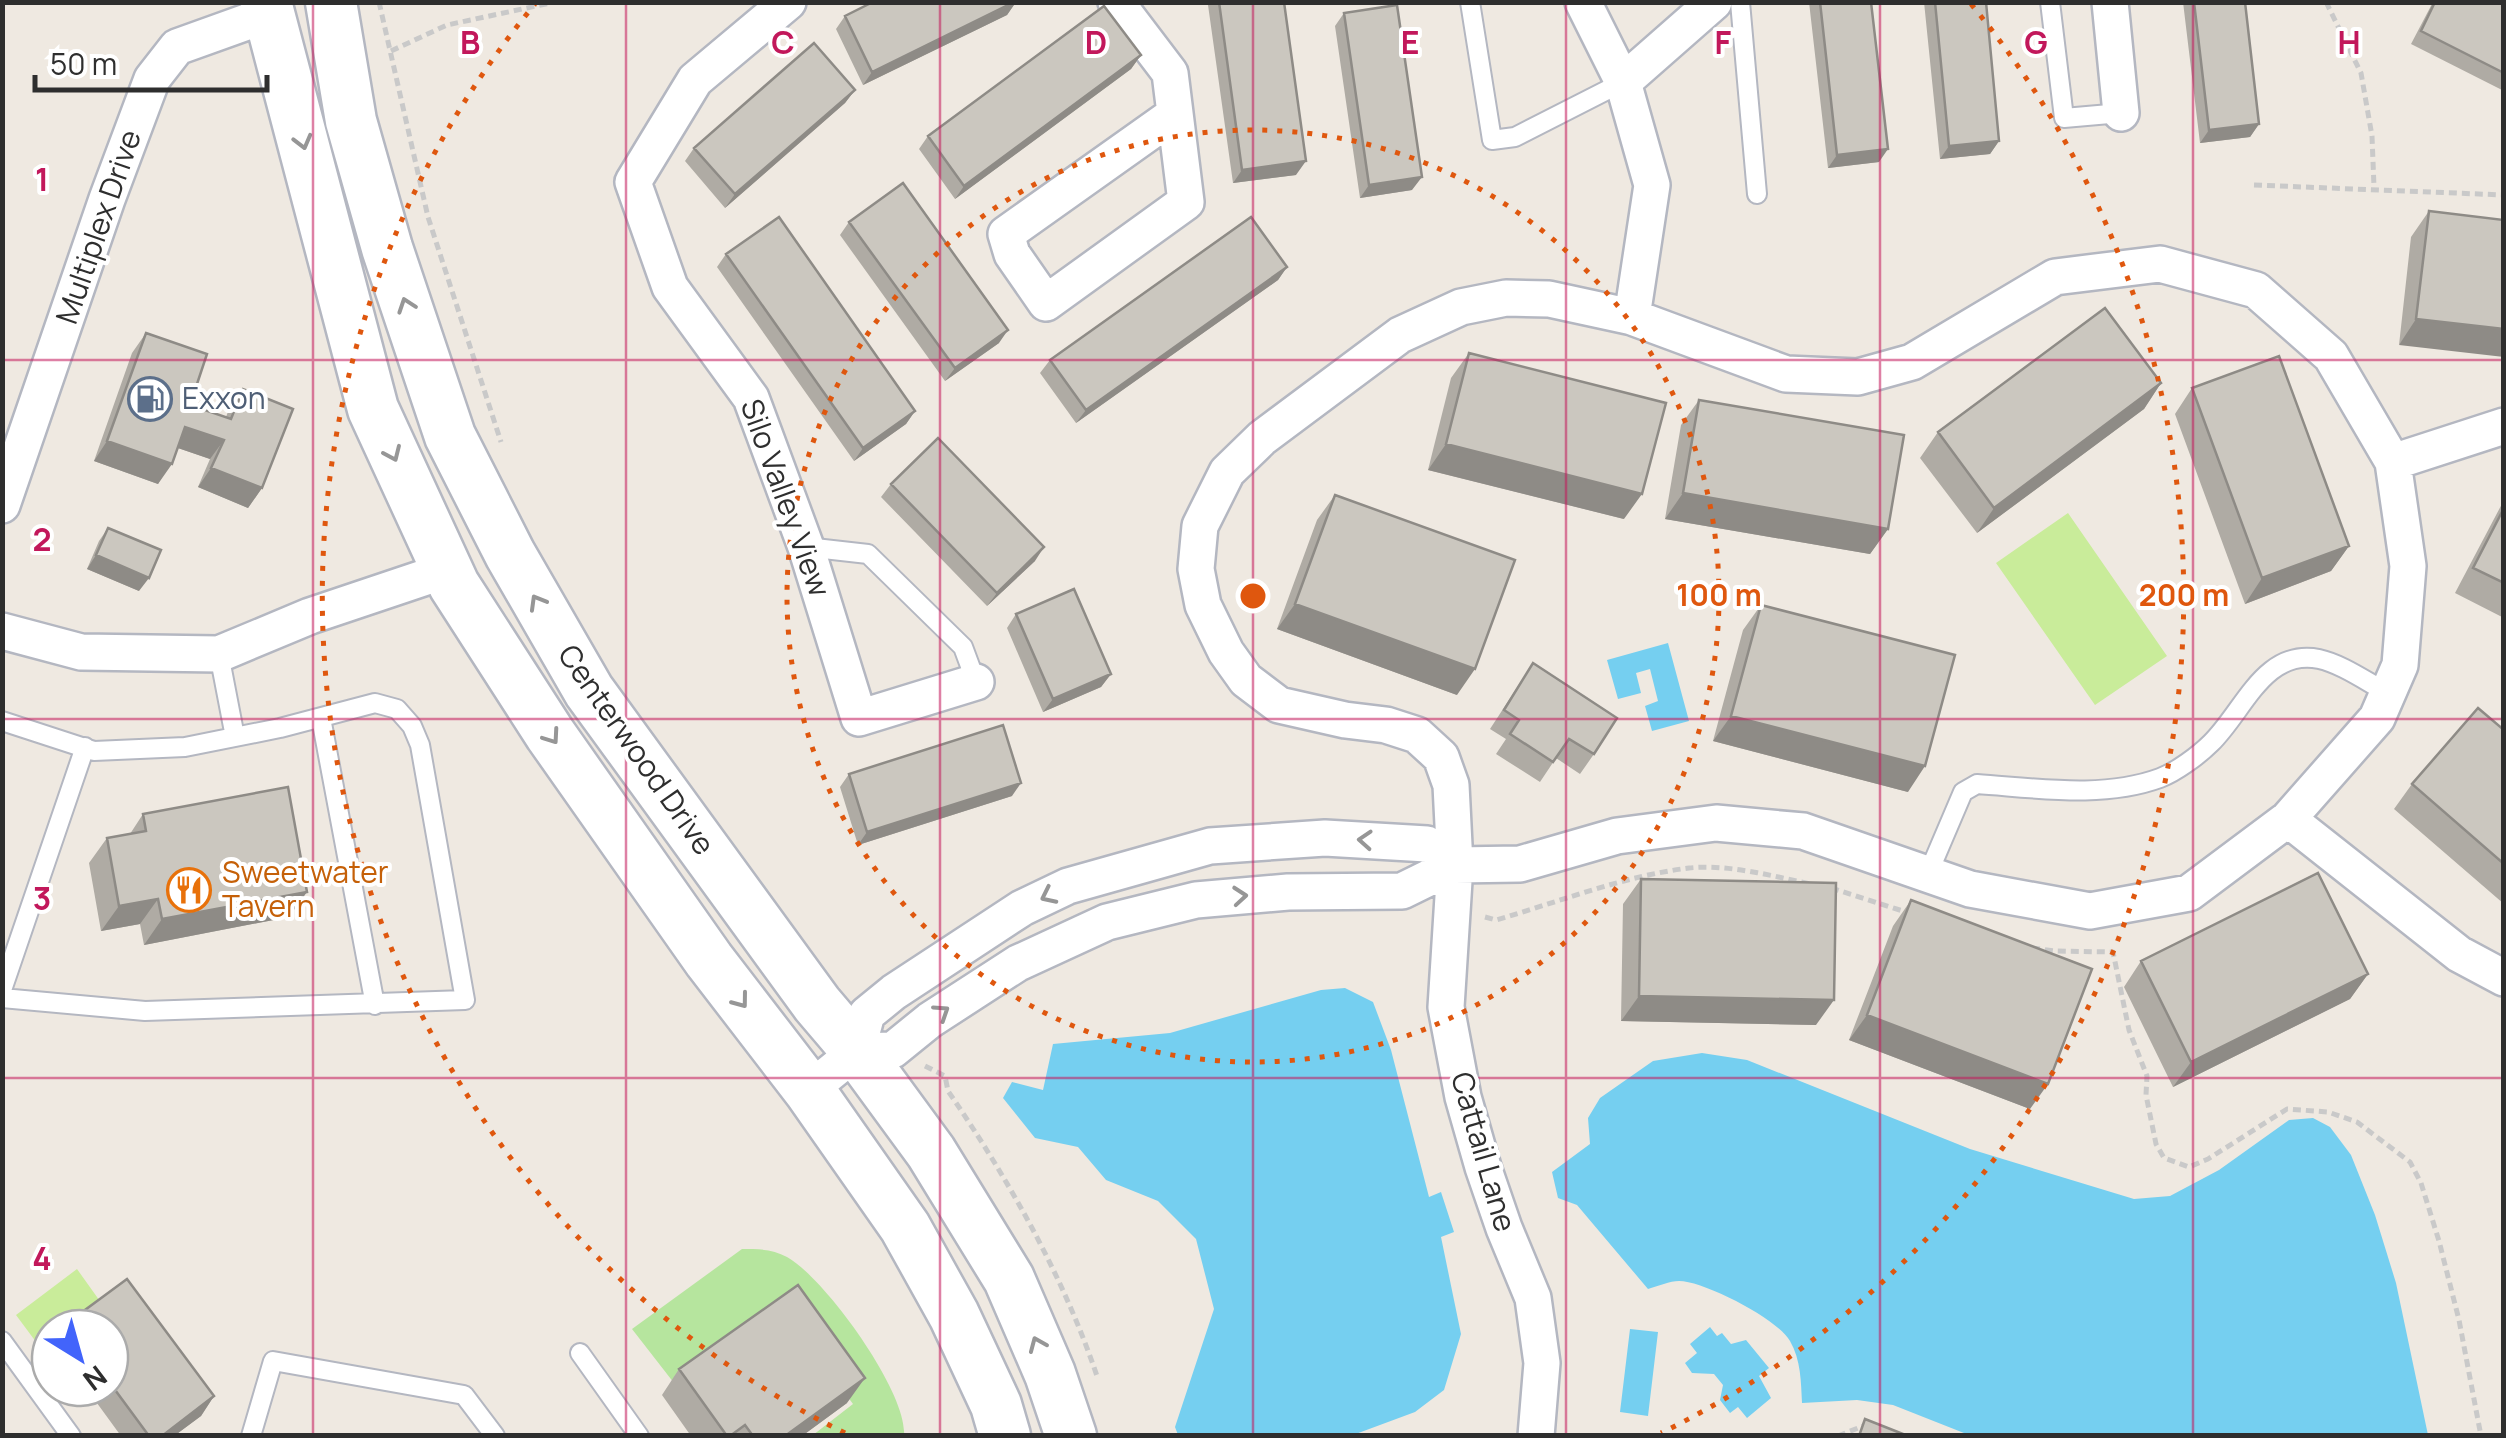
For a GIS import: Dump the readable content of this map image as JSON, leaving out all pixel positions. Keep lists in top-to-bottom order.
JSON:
{
  "streets": {
    "street": [
      "Multiplex Drive",
      "Silo Valley View",
      "Centerwood Drive",
      "Cattail Lane"
    ]
  },
  "crossings": [
    ["Multiplex Drive", "Centerwood Drive"]
  ],
  "places": {
    "fuel station": ["Exxon"],
    "restaurant": ["Sweetwater Tavern"]
  },
  "scale_bar": "50 m",
  "north": "bottom right",
  "grid": {
    "columns": [
      "B",
      "C",
      "D",
      "E",
      "F",
      "G",
      "H"
    ],
    "rows": [
      "1",
      "2",
      "3",
      "4"
    ]
  },
  "rings": ["100 m", "200 m"]
}
